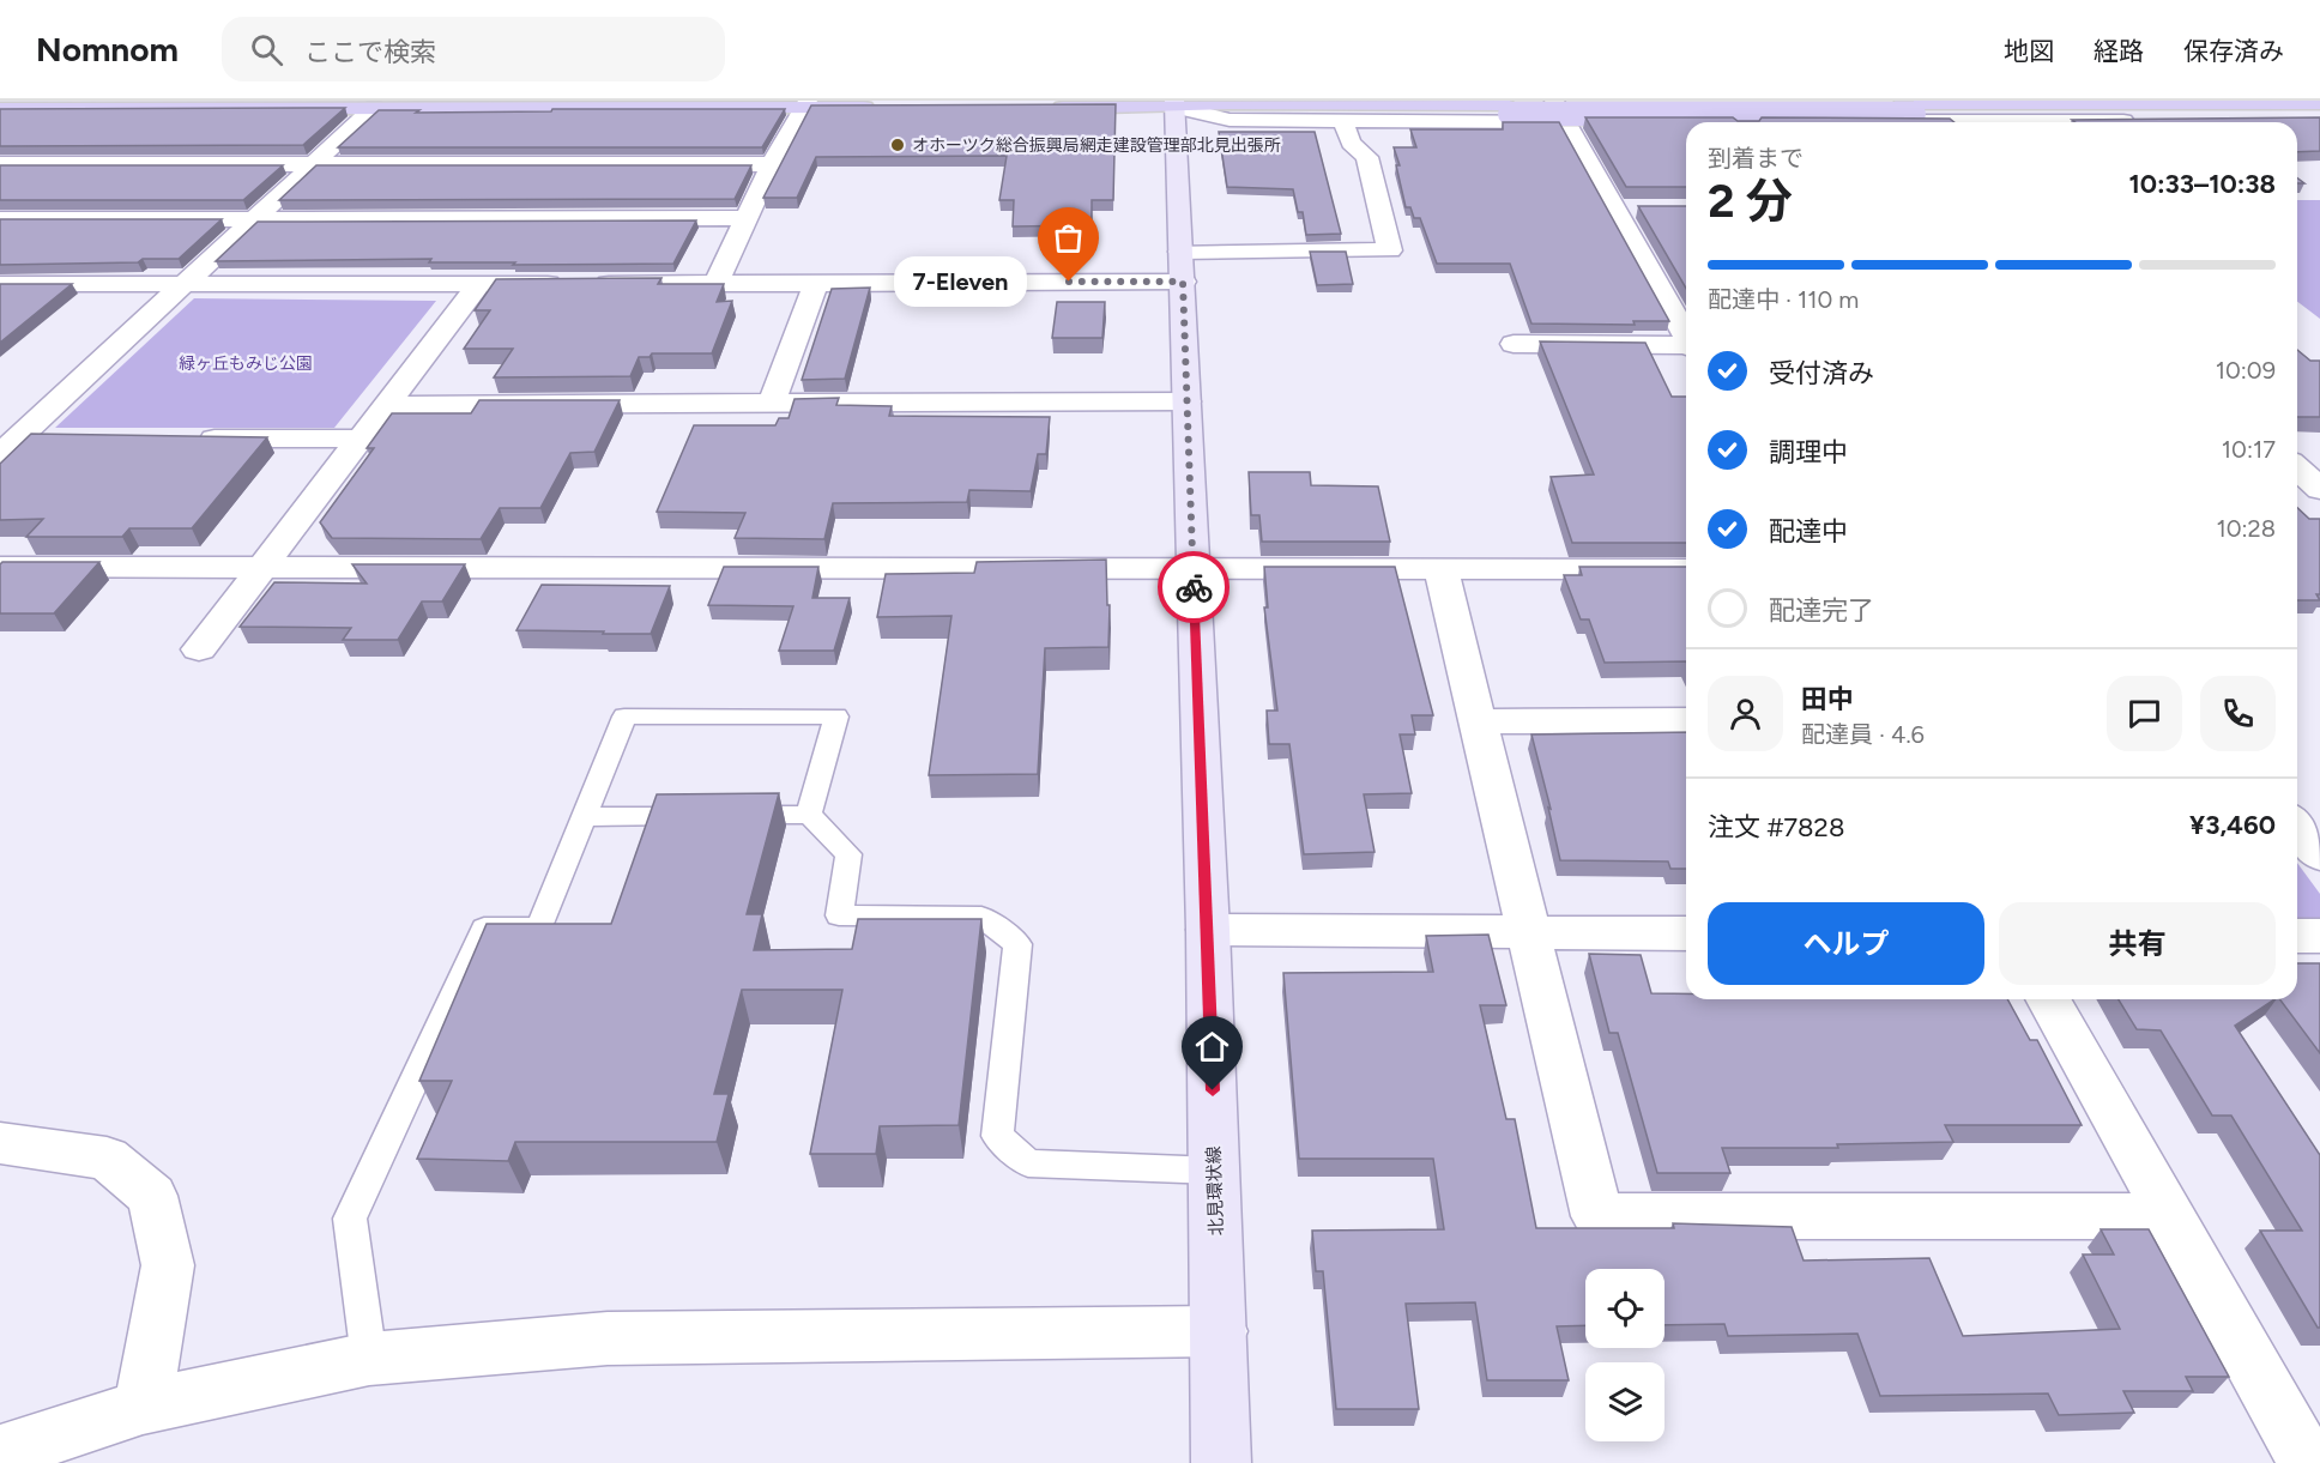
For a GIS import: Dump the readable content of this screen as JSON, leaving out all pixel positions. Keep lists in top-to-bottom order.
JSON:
{
  "streets": {
    "main road": ["北見環状線"]
  },
  "parks": ["緑ヶ丘もみじ公園"],
  "places": ["オホーツク総合振興局網走建設管理部北見出張所", "7-Eleven"],
  "page": {
    "header": "Nomnom",
    "search": "ここで検索",
    "nav": ["地図", "経路", "保存済み"],
    "heading": ["2 分", "到着まで", "10:33–10:38"],
    "panel": [
      "田中",
      "配達員 · 4.6",
      "注文 #7828",
      "¥3,460"
    ],
    "bar": "配達中 · 110 m",
    "bubble": "7-Eleven",
    "list": [
      ["受付済み", "10:09"],
      ["調理中", "10:17"],
      ["配達中", "10:28"],
      "配達完了"
    ],
    "buttons": ["ヘルプ", "共有"]
  }
}
